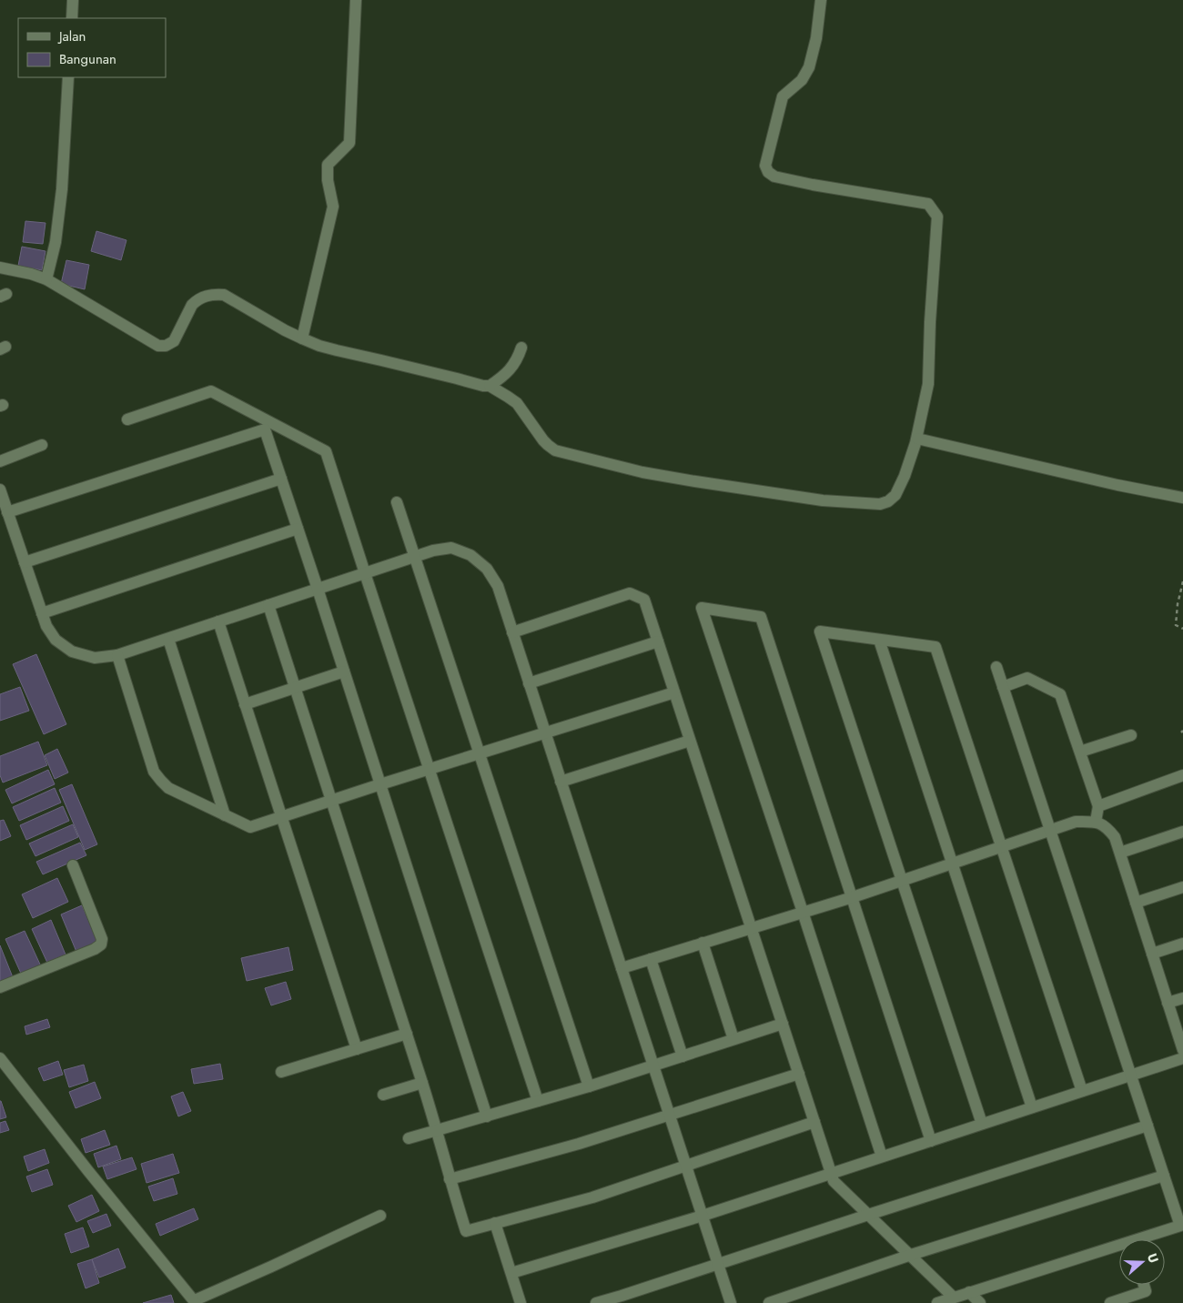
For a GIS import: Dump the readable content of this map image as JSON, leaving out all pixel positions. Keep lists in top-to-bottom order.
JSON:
{
  "legend": ["Jalan", "Bangunan"],
  "north": "right"
}
